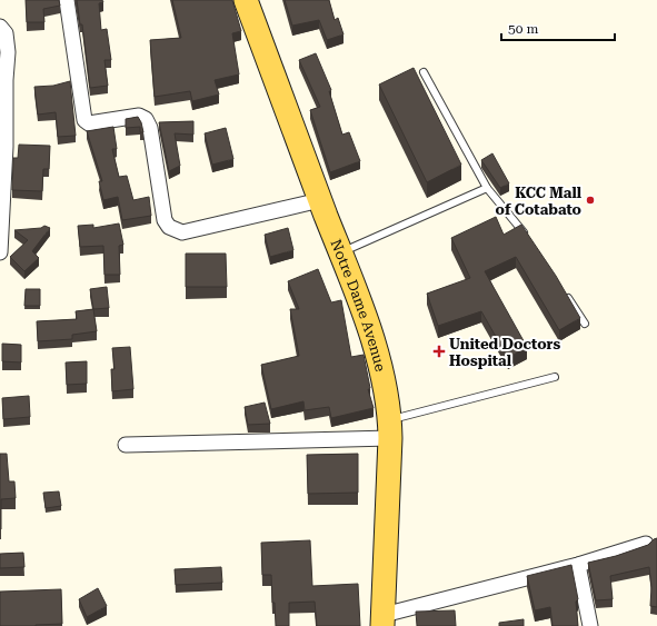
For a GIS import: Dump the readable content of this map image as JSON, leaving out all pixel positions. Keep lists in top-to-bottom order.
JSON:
{
  "streets": {
    "main road": ["Notre Dame Avenue"]
  },
  "places": {
    "other": ["KCC Mall of Cotabato"],
    "health": ["United Doctors Hospital"]
  },
  "scale_bar": "50 m"
}
